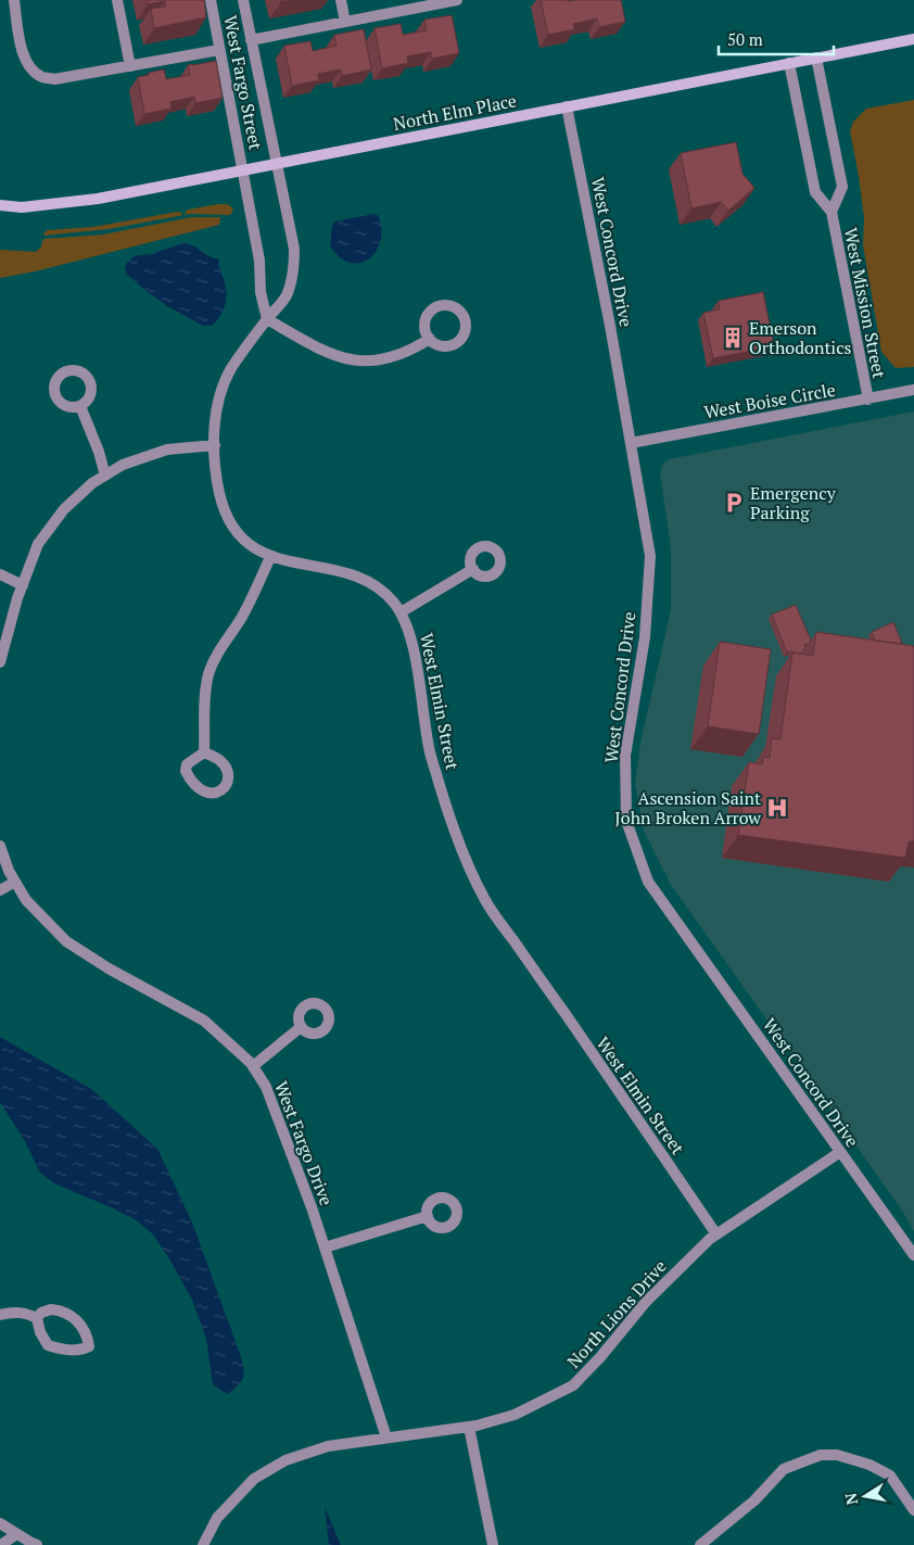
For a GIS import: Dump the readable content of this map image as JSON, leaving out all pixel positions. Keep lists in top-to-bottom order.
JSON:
{
  "streets": {
    "main road": ["North Elm Place"],
    "street": [
      "West Fargo Street",
      "West Concord Drive",
      "West Mission Street",
      "West Boise Circle",
      "West Elmin Street",
      "West Fargo Drive",
      "North Lions Drive"
    ]
  },
  "crossings": [
    ["West Fargo Street", "North Elm Place"],
    ["West Fargo Street", "West Elmin Street"],
    ["North Elm Place", "West Concord Drive"],
    ["North Elm Place", "West Mission Street"],
    ["West Concord Drive", "West Boise Circle"],
    ["West Concord Drive", "North Lions Drive"],
    ["West Mission Street", "West Boise Circle"],
    ["West Elmin Street", "North Lions Drive"],
    ["West Fargo Drive", "North Lions Drive"]
  ],
  "places": {
    "building": ["Emerson Orthodontics"],
    "parking": ["Emergency Parking"],
    "hospital": ["Ascension Saint John Broken Arrow"]
  },
  "scale_bar": "50 m",
  "north": "left"
}
